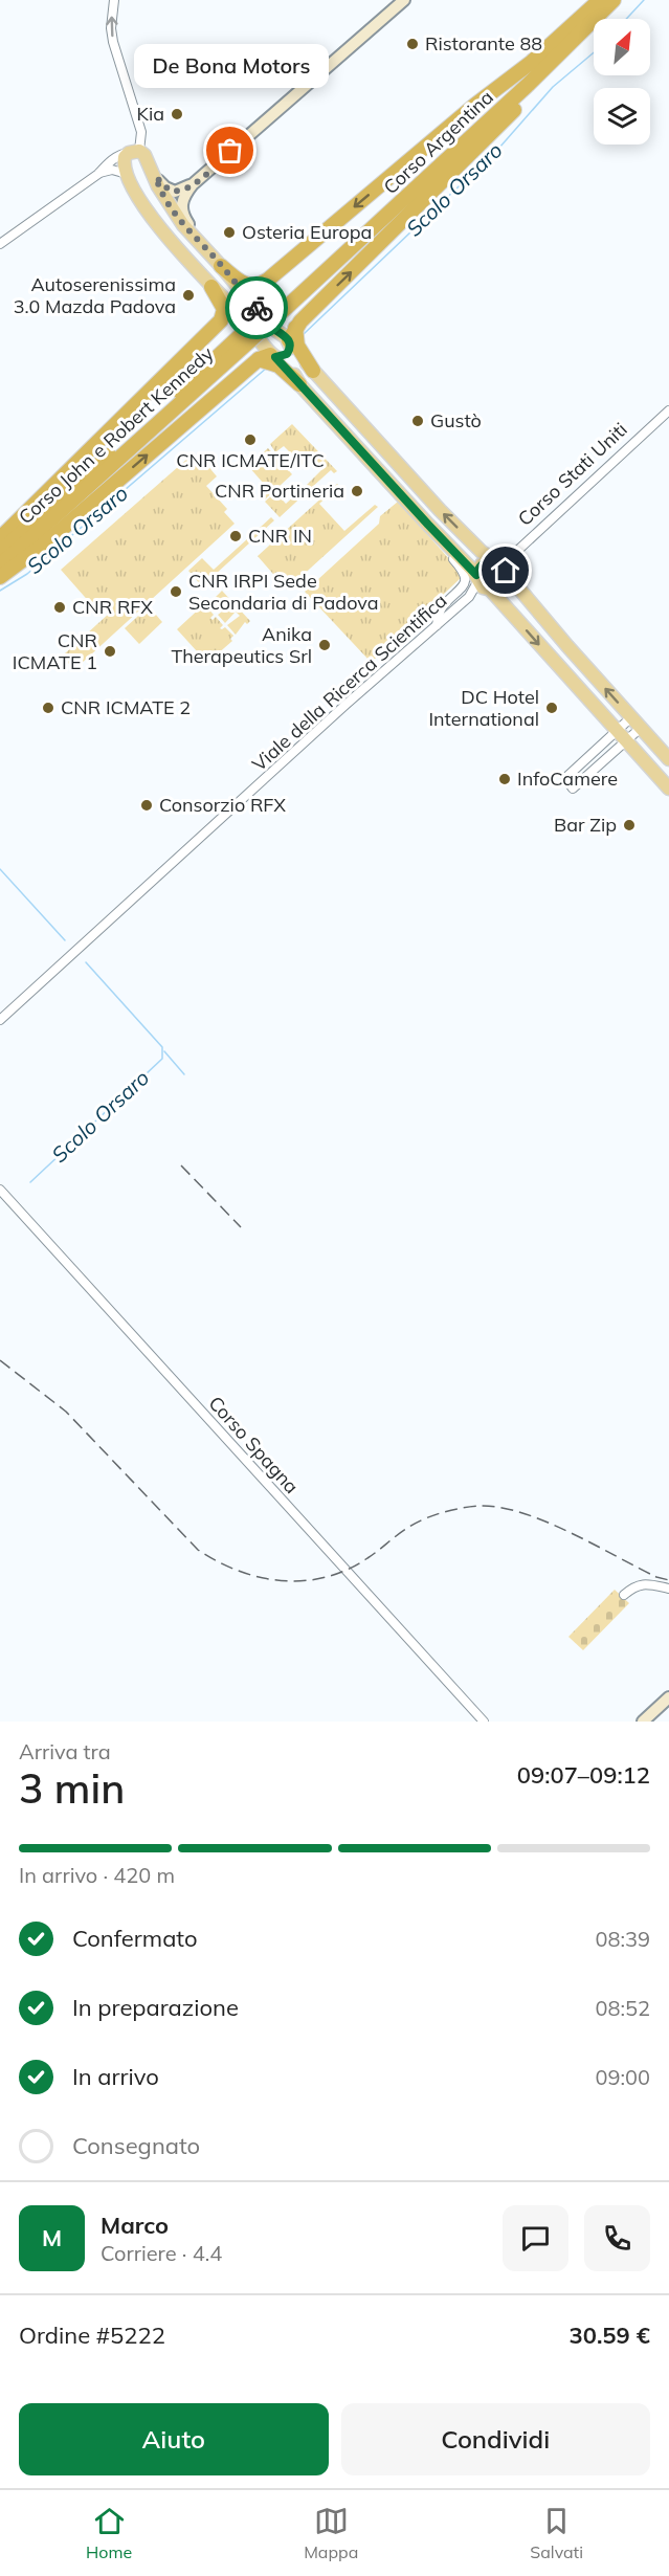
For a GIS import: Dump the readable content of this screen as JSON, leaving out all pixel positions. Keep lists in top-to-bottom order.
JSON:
{
  "streets": {
    "highway": ["Corso Argentina", "Corso John e Robert Kennedy"],
    "street": ["Corso Stati Uniti", "Viale della Ricerca Scientifica", "Corso Spagna"]
  },
  "crossings": [
    ["Corso Argentina", "Corso John e Robert Kennedy"]
  ],
  "water": ["Scolo Orsaro"],
  "places": [
    "Ristorante 88",
    "Kia",
    "De Bona Motors",
    "Osteria Europa",
    "Autoserenissima 3.0 Mazda Padova",
    "Gustò",
    "CNR ICMATE/ITC",
    "CNR Portineria",
    "CNR IN",
    "CNR IRPI Sede Secondaria di Padova",
    "CNR RFX",
    "Anika Therapeutics Srl",
    "CNR ICMATE 1",
    "CNR ICMATE 2",
    "DC Hotel International",
    "InfoCamere",
    "Consorzio RFX",
    "Bar Zip"
  ],
  "north": "top right",
  "page": {
    "bubble": "De Bona Motors",
    "heading": ["3 min", "Arriva tra", "09:07–09:12"],
    "panel": [
      "Marco",
      "Corriere · 4.4",
      "Ordine #5222",
      "30.59 €"
    ],
    "bar": "In arrivo · 420 m",
    "list": [
      ["Confermato", "08:39"],
      ["In preparazione", "08:52"],
      ["In arrivo", "09:00"],
      "Consegnato"
    ],
    "round": "M",
    "buttons": ["Aiuto", "Condividi"],
    "tabs": ["Home", "Mappa", "Salvati"]
  }
}
